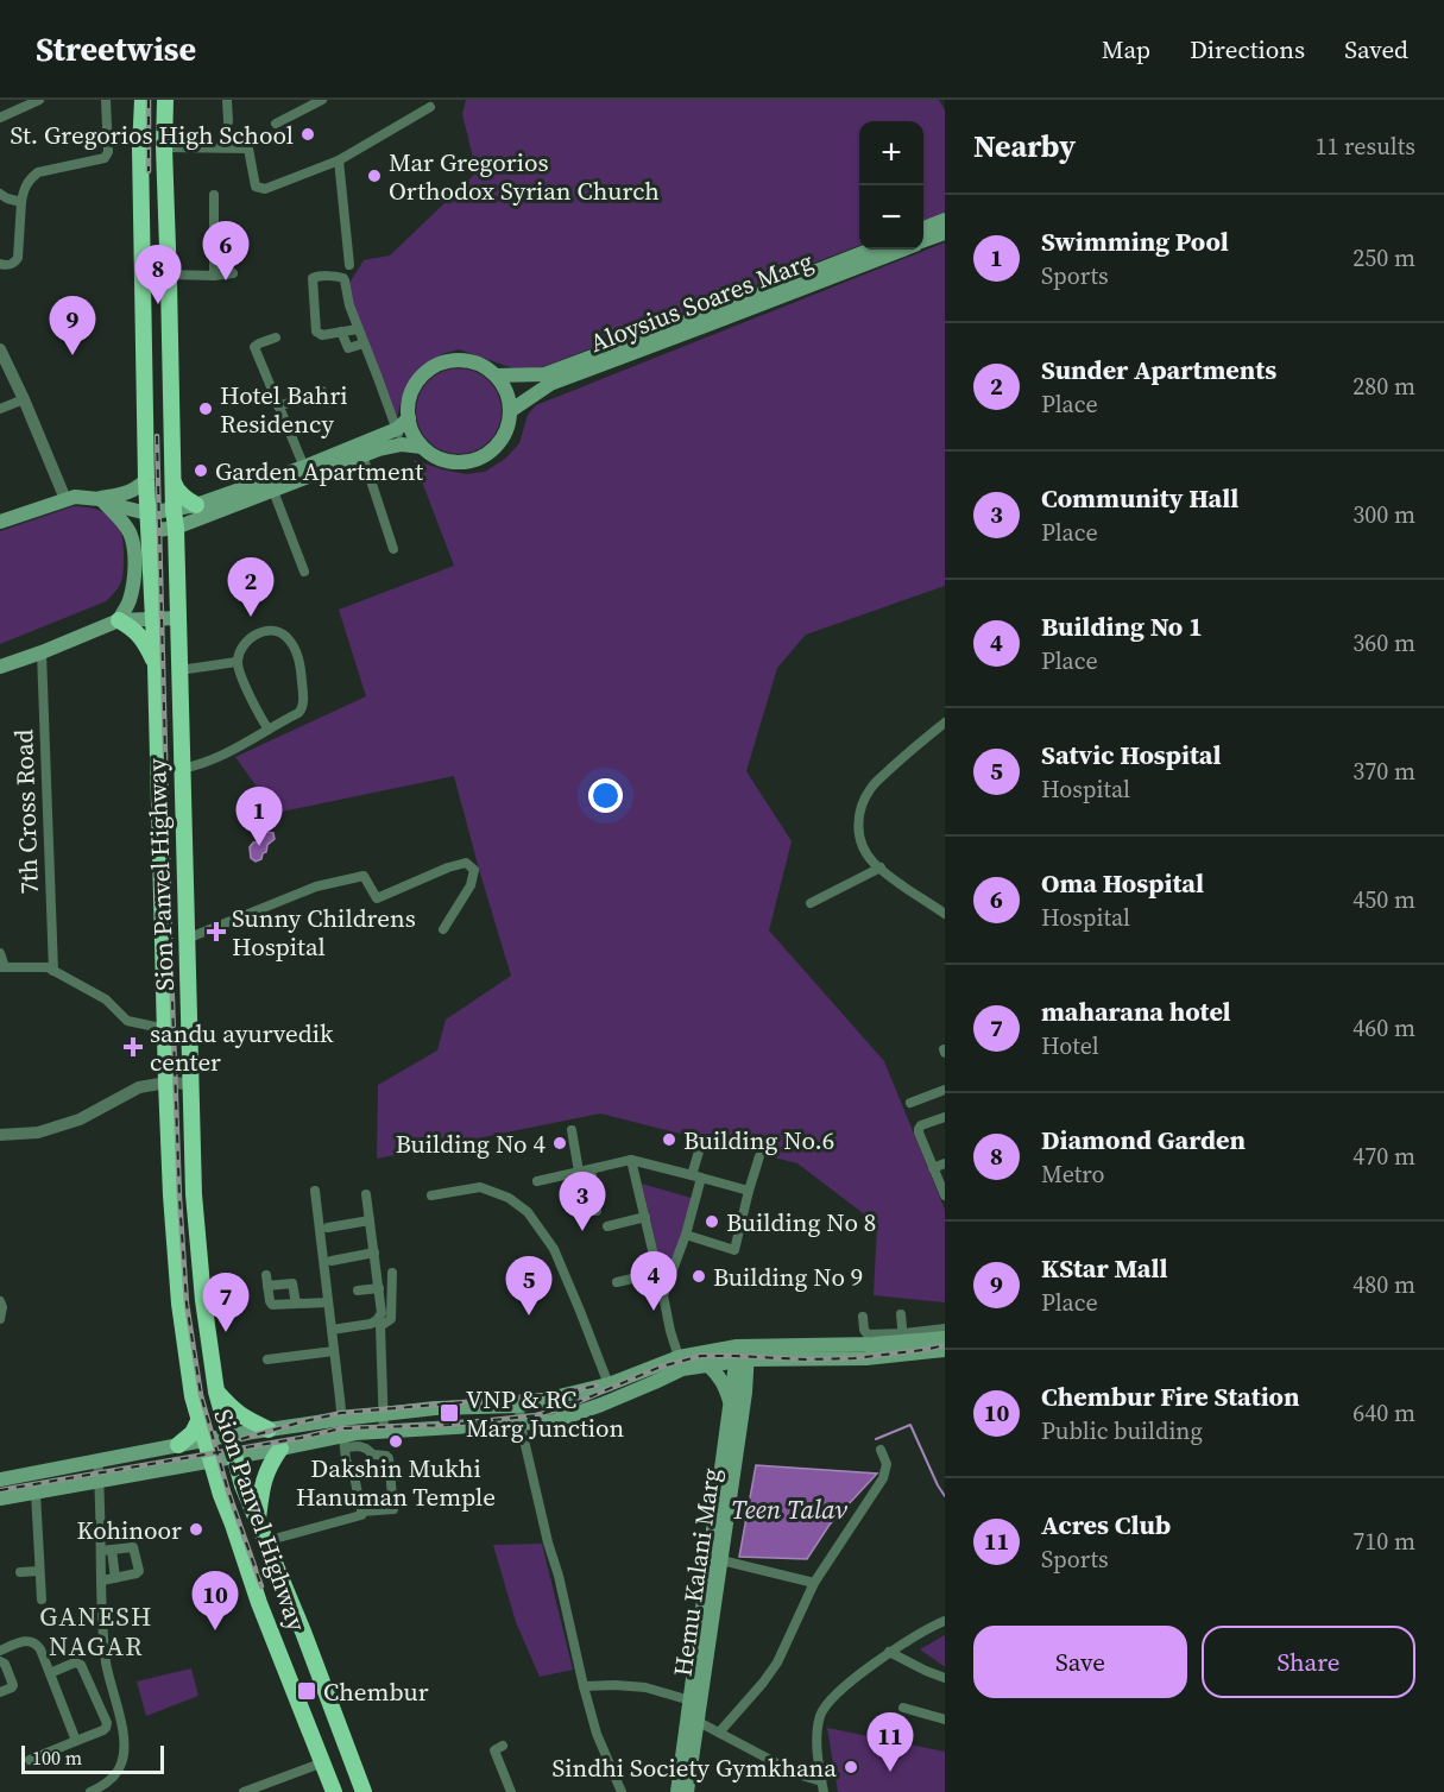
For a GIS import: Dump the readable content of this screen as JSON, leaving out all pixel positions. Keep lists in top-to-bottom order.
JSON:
{
  "streets": {
    "highway": ["Sion Panvel Highway"],
    "main road": ["Aloysius Soares Marg", "Hemu Kalani Marg"],
    "street": ["7th Cross Road"]
  },
  "districts": ["GANESH NAGAR"],
  "water": ["Teen Talav"],
  "places": {
    "other": [
      "St. Gregorios High School",
      "Mar Gregorios Orthodox Syrian Church",
      "Hotel Bahri Residency",
      "Garden Apartment",
      "Building No.6",
      "Building No 4",
      "Building No 8",
      "Building No 9",
      "Dakshin Mukhi Hanuman Temple",
      "Kohinoor",
      "Sindhi Society Gymkhana"
    ],
    "health": ["Sunny Childrens Hospital", "sandu ayurvedik center"],
    "transit": ["VNP & RC Marg Junction", "Chembur"]
  },
  "scale_bar": "100 m",
  "page": {
    "header": "Streetwise",
    "nav": ["Map", "Directions", "Saved"],
    "heading": ["Nearby", "11 results"],
    "map_buttons": ["+", "−"],
    "list": [
      {
        "mark": "1",
        "name": "Swimming Pool",
        "note": "Sports",
        "value": "250 m"
      },
      {
        "mark": "2",
        "name": "Sunder Apartments",
        "note": "Place",
        "value": "280 m"
      },
      {
        "mark": "3",
        "name": "Community Hall",
        "note": "Place",
        "value": "300 m"
      },
      {
        "mark": "4",
        "name": "Building No 1",
        "note": "Place",
        "value": "360 m"
      },
      {
        "mark": "5",
        "name": "Satvic Hospital",
        "note": "Hospital",
        "value": "370 m"
      },
      {
        "mark": "6",
        "name": "Oma Hospital",
        "note": "Hospital",
        "value": "450 m"
      },
      {
        "mark": "7",
        "name": "maharana hotel",
        "note": "Hotel",
        "value": "460 m"
      },
      {
        "mark": "8",
        "name": "Diamond Garden",
        "note": "Metro",
        "value": "470 m"
      },
      {
        "mark": "9",
        "name": "KStar Mall",
        "note": "Place",
        "value": "480 m"
      },
      {
        "mark": "10",
        "name": "Chembur Fire Station",
        "note": "Public building",
        "value": "640 m"
      },
      {
        "mark": "11",
        "name": "Acres Club",
        "note": "Sports",
        "value": "710 m"
      }
    ],
    "pins": [
      "6",
      "8",
      "9",
      "2",
      "1",
      "3",
      "4",
      "5",
      "7",
      "10",
      "11"
    ],
    "buttons": ["Save", "Share"],
    "scale": "100 m"
  }
}
